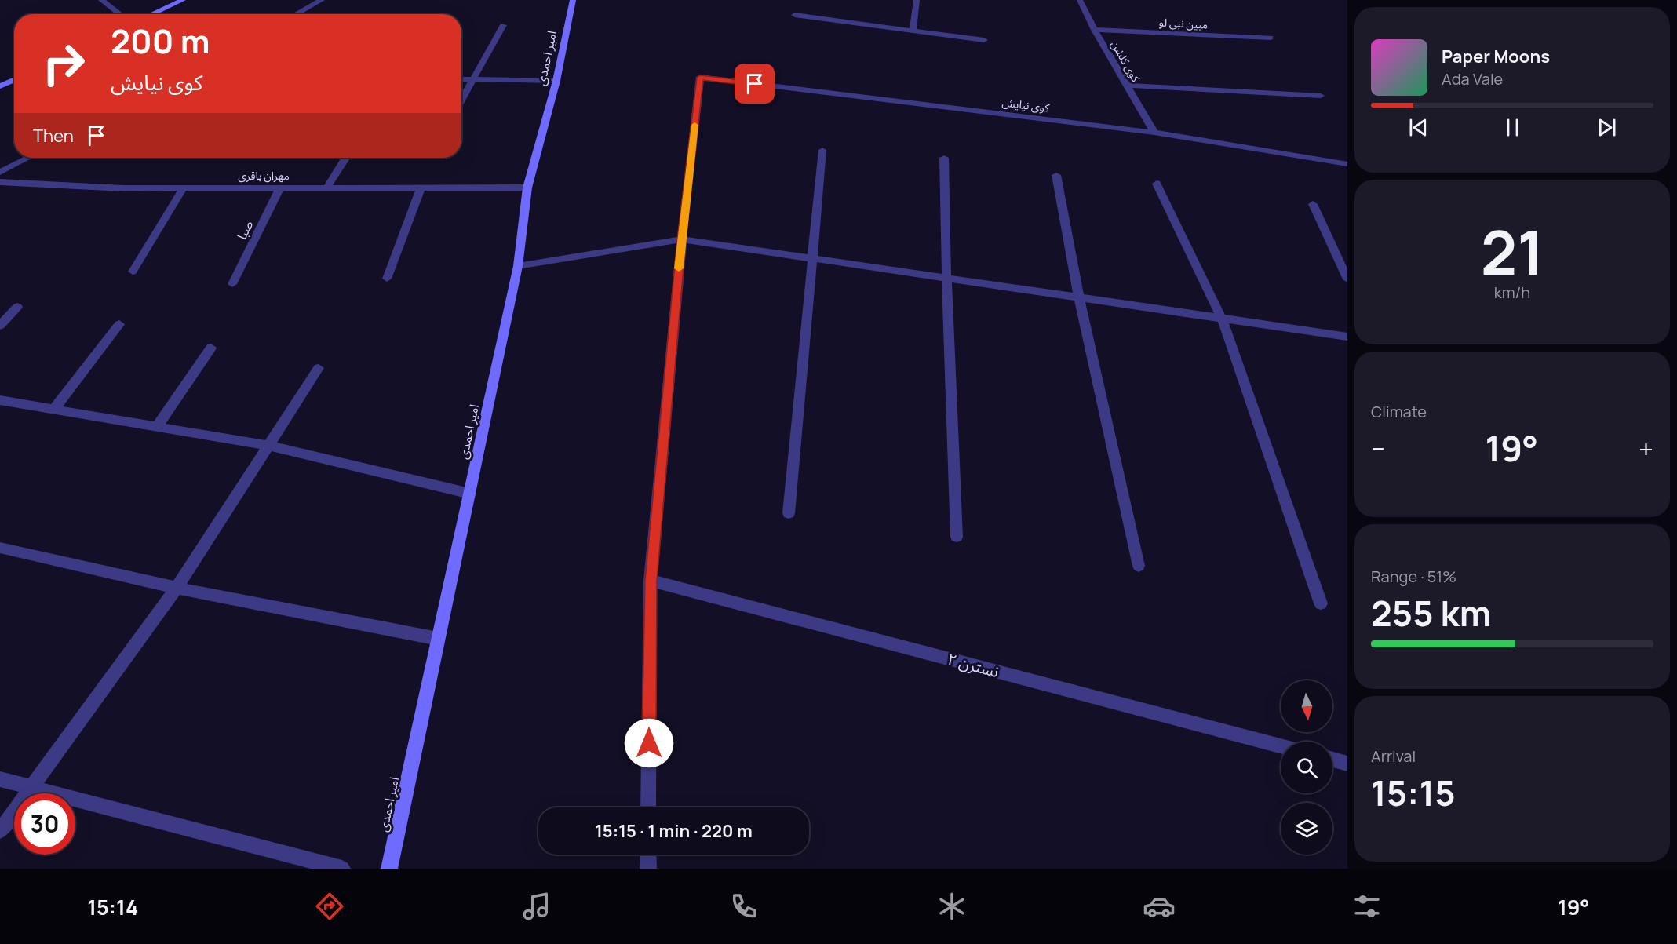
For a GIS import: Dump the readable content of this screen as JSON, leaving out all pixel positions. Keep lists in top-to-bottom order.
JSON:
{
  "streets": {
    "main road": ["امیر احمدی"],
    "street": [
      "مبین نبی لو",
      "کوی کلشن",
      "کوی نیایش",
      "مهران باقری",
      "صبا",
      "نسترن ۲"
    ]
  },
  "crossings": [
    ["مبین نبی لو", "کوی کلشن"],
    ["امیر احمدی", "مهران باقری"],
    ["کوی کلشن", "کوی نیایش"],
    ["مهران باقری", "صبا"]
  ],
  "north": "bottom",
  "page": {
    "turn": ["200 m", "کوی نیایش"],
    "song": ["Paper Moons", "Ada Vale"],
    "then": "Then",
    "tile": [
      ["21", "km/h"],
      "Climate",
      ["Range · 51%", "255 km"],
      ["Arrival", "15:15"]
    ],
    "heat": ["−", "19°", "+"],
    "limit": "30",
    "trip": "15:15 · 1 min · 220 m",
    "tabs": ["15:14", "19°"]
  }
}
